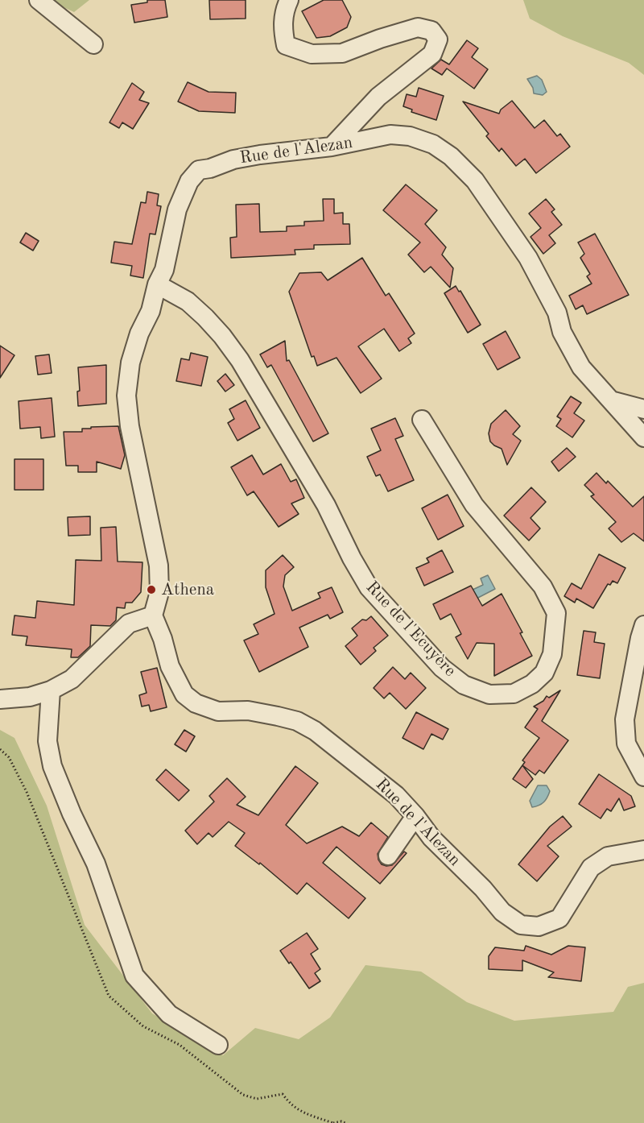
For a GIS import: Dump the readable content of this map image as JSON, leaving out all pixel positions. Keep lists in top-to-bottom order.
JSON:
{
  "streets": {
    "street": ["Rue de l'Alezan", "Rue de l'Ecuyère"]
  },
  "crossings": [
    ["Rue de l'Alezan", "Rue de l'Ecuyère"]
  ],
  "places": ["Athena"]
}
